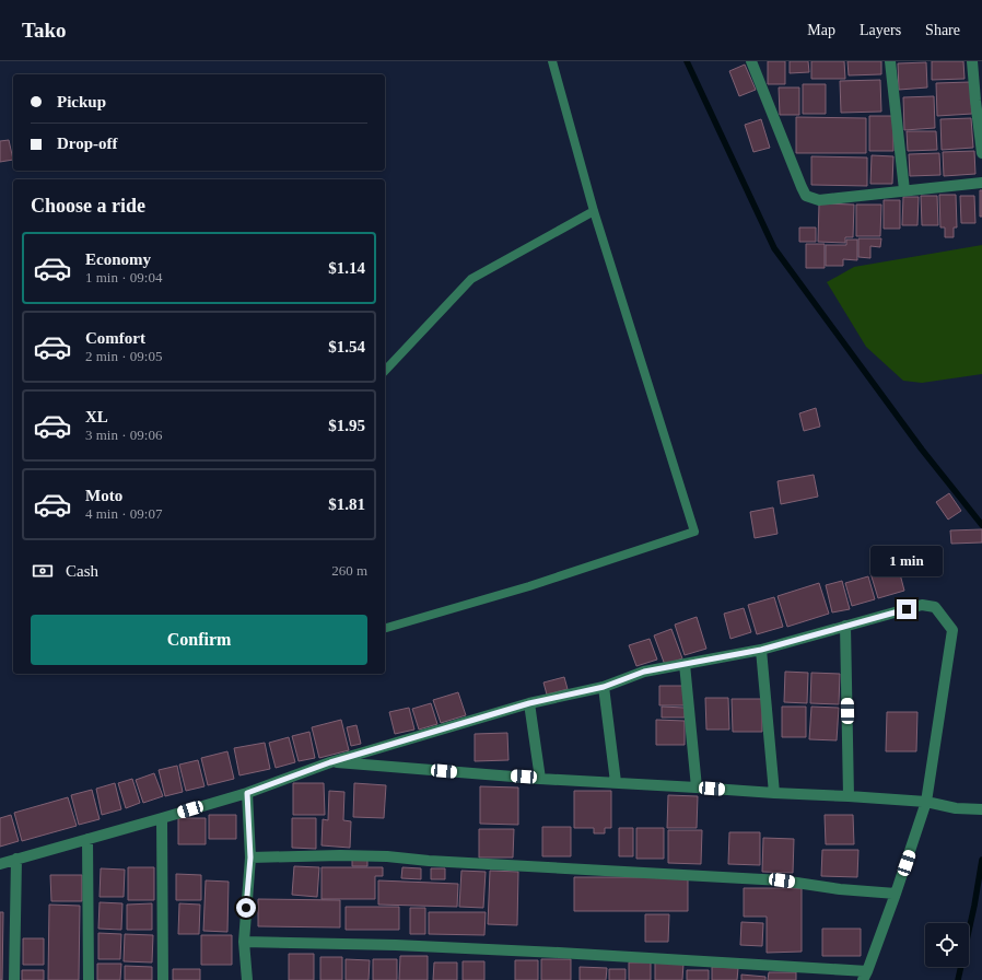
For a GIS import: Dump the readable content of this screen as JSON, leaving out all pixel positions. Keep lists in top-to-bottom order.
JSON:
{
  "page": {
    "header": "Tako",
    "nav": ["Map", "Layers", "Share"],
    "banner": ["Pickup", "Drop-off"],
    "heading": "Choose a ride",
    "list": [
      {
        "name": "Economy",
        "note": "1 min · 09:04",
        "value": "$1.14"
      },
      {
        "name": "Comfort",
        "note": "2 min · 09:05",
        "value": "$1.54"
      },
      {
        "name": "XL",
        "note": "3 min · 09:06",
        "value": "$1.95"
      },
      {
        "name": "Moto",
        "note": "4 min · 09:07",
        "value": "$1.81"
      }
    ],
    "bubble": "1 min",
    "pay": ["Cash", "260 m"],
    "buttons": "Confirm"
  }
}
